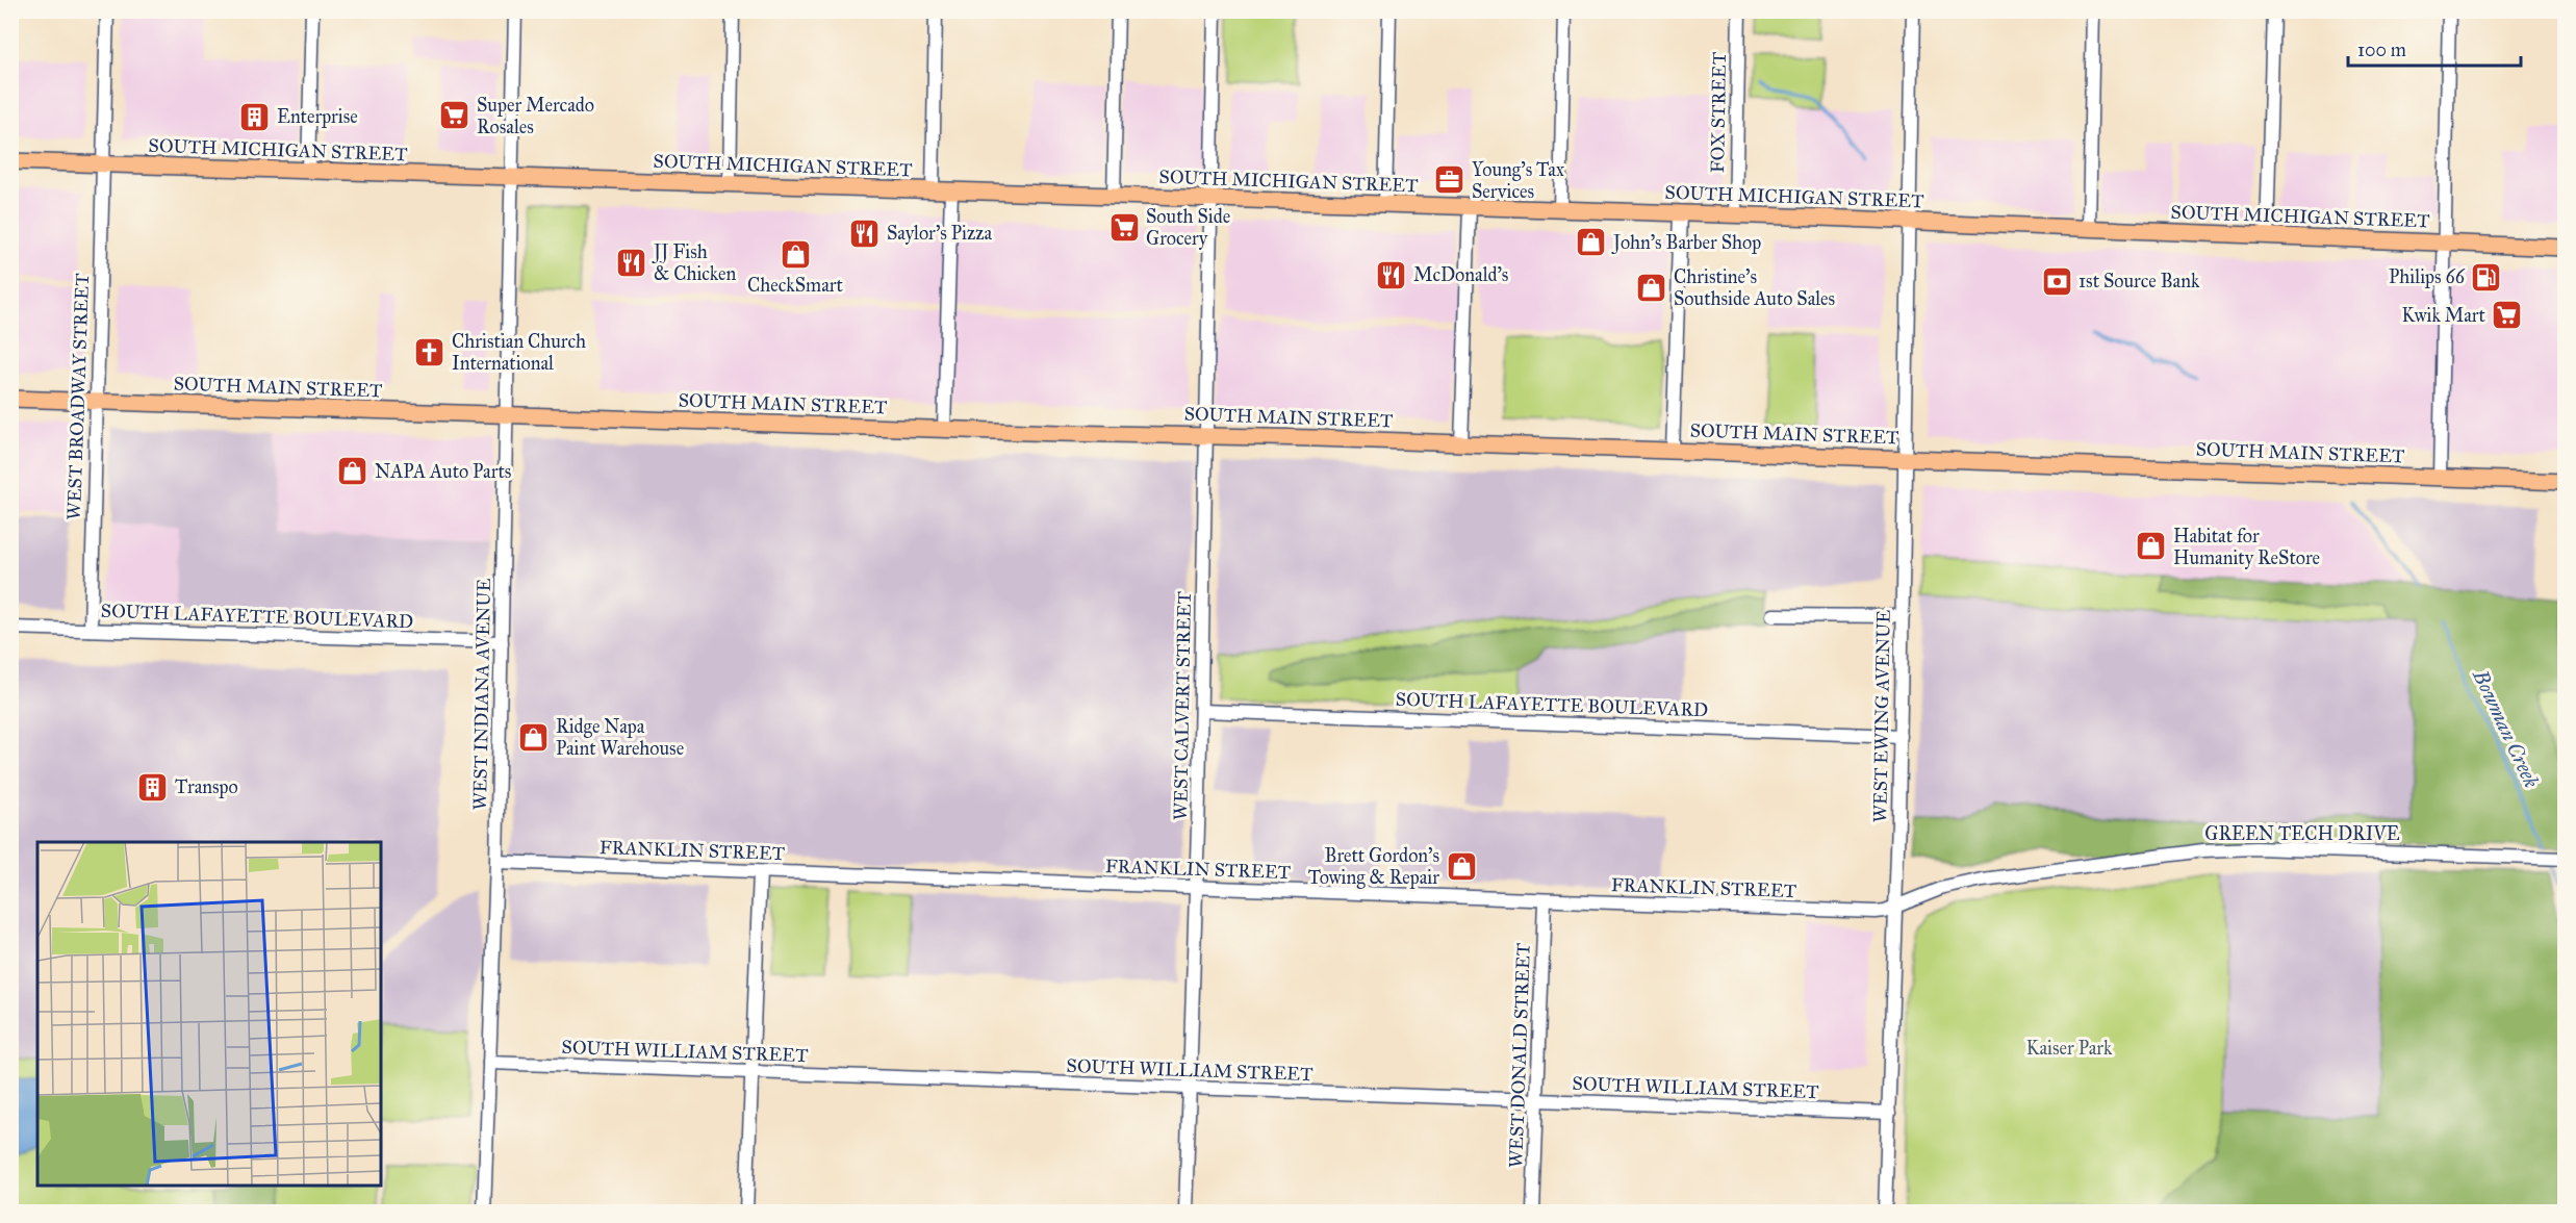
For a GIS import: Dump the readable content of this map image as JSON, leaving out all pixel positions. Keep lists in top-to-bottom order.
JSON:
{
  "streets": {
    "main road": ["SOUTH MICHIGAN STREET", "SOUTH MAIN STREET"],
    "street": [
      "FOX STREET",
      "WEST BROADWAY STREET",
      "SOUTH LAFAYETTE BOULEVARD",
      "WEST INDIANA AVENUE",
      "WEST CALVERT STREET",
      "WEST EWING AVENUE",
      "GREEN TECH DRIVE",
      "FRANKLIN STREET",
      "SOUTH WILLIAM STREET",
      "WEST DONALD STREET"
    ]
  },
  "crossings": [
    ["FOX STREET", "SOUTH MICHIGAN STREET"],
    ["SOUTH MICHIGAN STREET", "WEST BROADWAY STREET"],
    ["SOUTH MICHIGAN STREET", "WEST INDIANA AVENUE"],
    ["SOUTH MICHIGAN STREET", "WEST CALVERT STREET"],
    ["SOUTH MICHIGAN STREET", "WEST EWING AVENUE"],
    ["SOUTH MAIN STREET", "WEST BROADWAY STREET"],
    ["SOUTH MAIN STREET", "WEST INDIANA AVENUE"],
    ["SOUTH MAIN STREET", "WEST CALVERT STREET"],
    ["SOUTH MAIN STREET", "WEST EWING AVENUE"],
    ["WEST BROADWAY STREET", "SOUTH LAFAYETTE BOULEVARD"],
    ["SOUTH LAFAYETTE BOULEVARD", "WEST INDIANA AVENUE"],
    ["SOUTH LAFAYETTE BOULEVARD", "WEST CALVERT STREET"],
    ["SOUTH LAFAYETTE BOULEVARD", "WEST EWING AVENUE"],
    ["WEST INDIANA AVENUE", "FRANKLIN STREET"],
    ["WEST INDIANA AVENUE", "SOUTH WILLIAM STREET"],
    ["WEST CALVERT STREET", "FRANKLIN STREET"],
    ["WEST CALVERT STREET", "SOUTH WILLIAM STREET"],
    ["WEST EWING AVENUE", "GREEN TECH DRIVE"],
    ["WEST EWING AVENUE", "FRANKLIN STREET"],
    ["WEST EWING AVENUE", "SOUTH WILLIAM STREET"],
    ["GREEN TECH DRIVE", "FRANKLIN STREET"],
    ["FRANKLIN STREET", "WEST DONALD STREET"],
    ["SOUTH WILLIAM STREET", "WEST DONALD STREET"]
  ],
  "water": ["Bowman Creek"],
  "parks": ["Kaiser Park"],
  "places": {
    "supermarket": ["Super Mercado Rosales", "South Side Grocery", "Kwik Mart"],
    "building": ["Enterprise", "Transpo"],
    "office": ["Young's Tax Services"],
    "restaurant": ["Saylor's Pizza", "JJ Fish & Chicken", "McDonald's"],
    "shop": [
      "John's Barber Shop",
      "CheckSmart",
      "Christine's Southside Auto Sales",
      "NAPA Auto Parts",
      "Habitat for Humanity ReStore",
      "Ridge Napa Paint Warehouse",
      "Brett Gordon's Towing & Repair"
    ],
    "fuel station": ["Philips 66"],
    "bank": ["1st Source Bank"],
    "church": ["Christian Church International"]
  },
  "scale_bar": "100 m"
}
